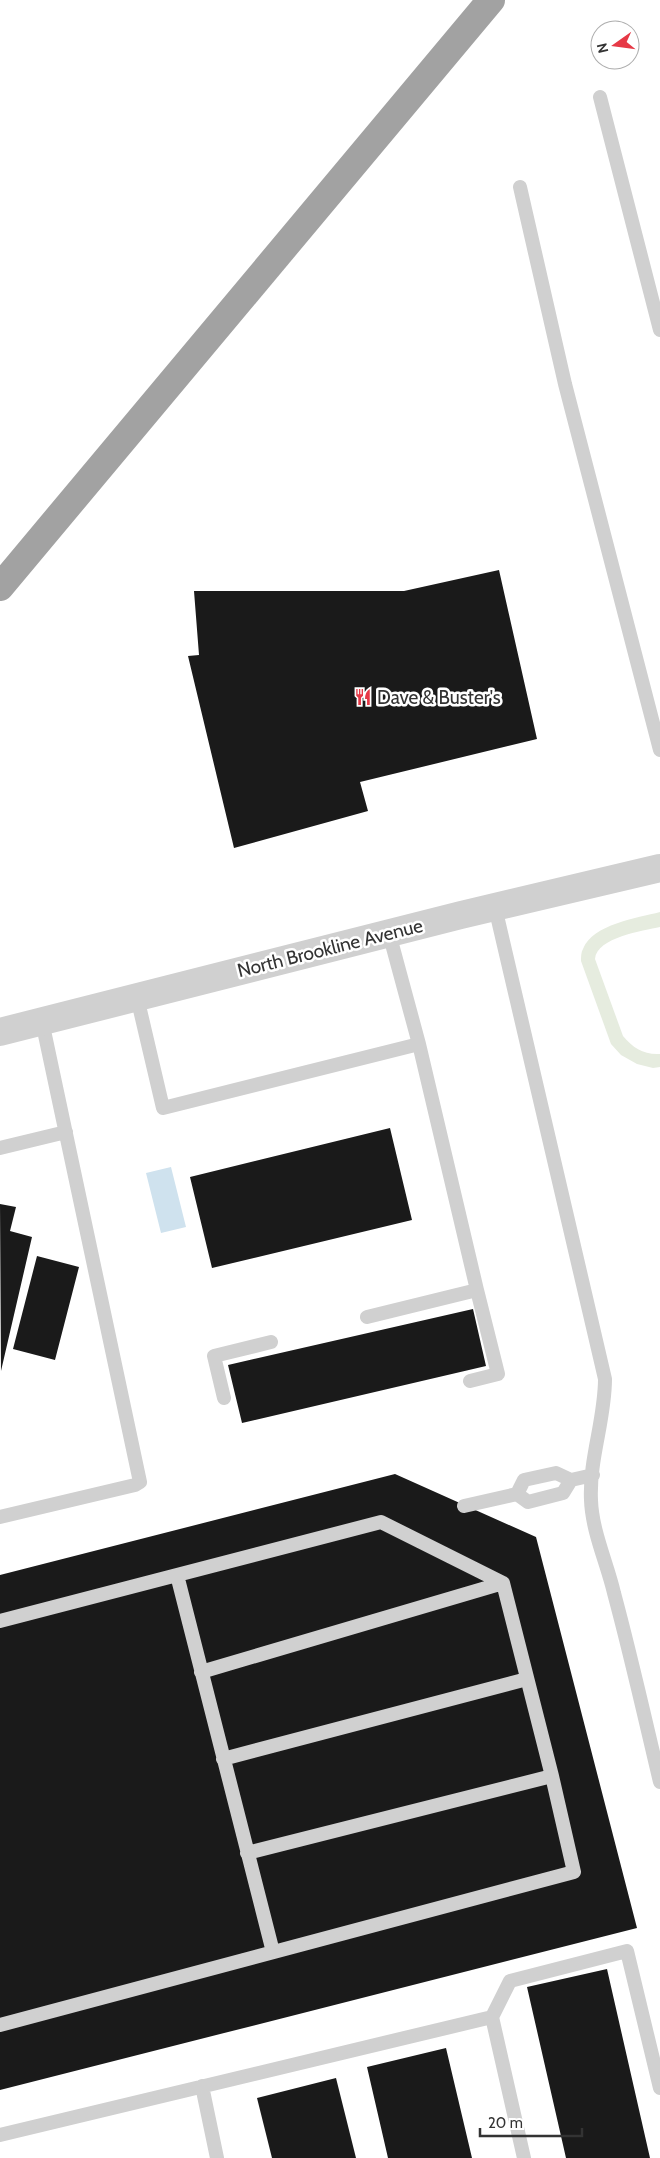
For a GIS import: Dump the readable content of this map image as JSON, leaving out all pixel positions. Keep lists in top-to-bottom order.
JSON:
{
  "streets": {
    "street": ["North Brookline Avenue"]
  },
  "places": {
    "restaurant": ["Dave & Buster's"]
  },
  "scale_bar": "20 m",
  "north": "left"
}
